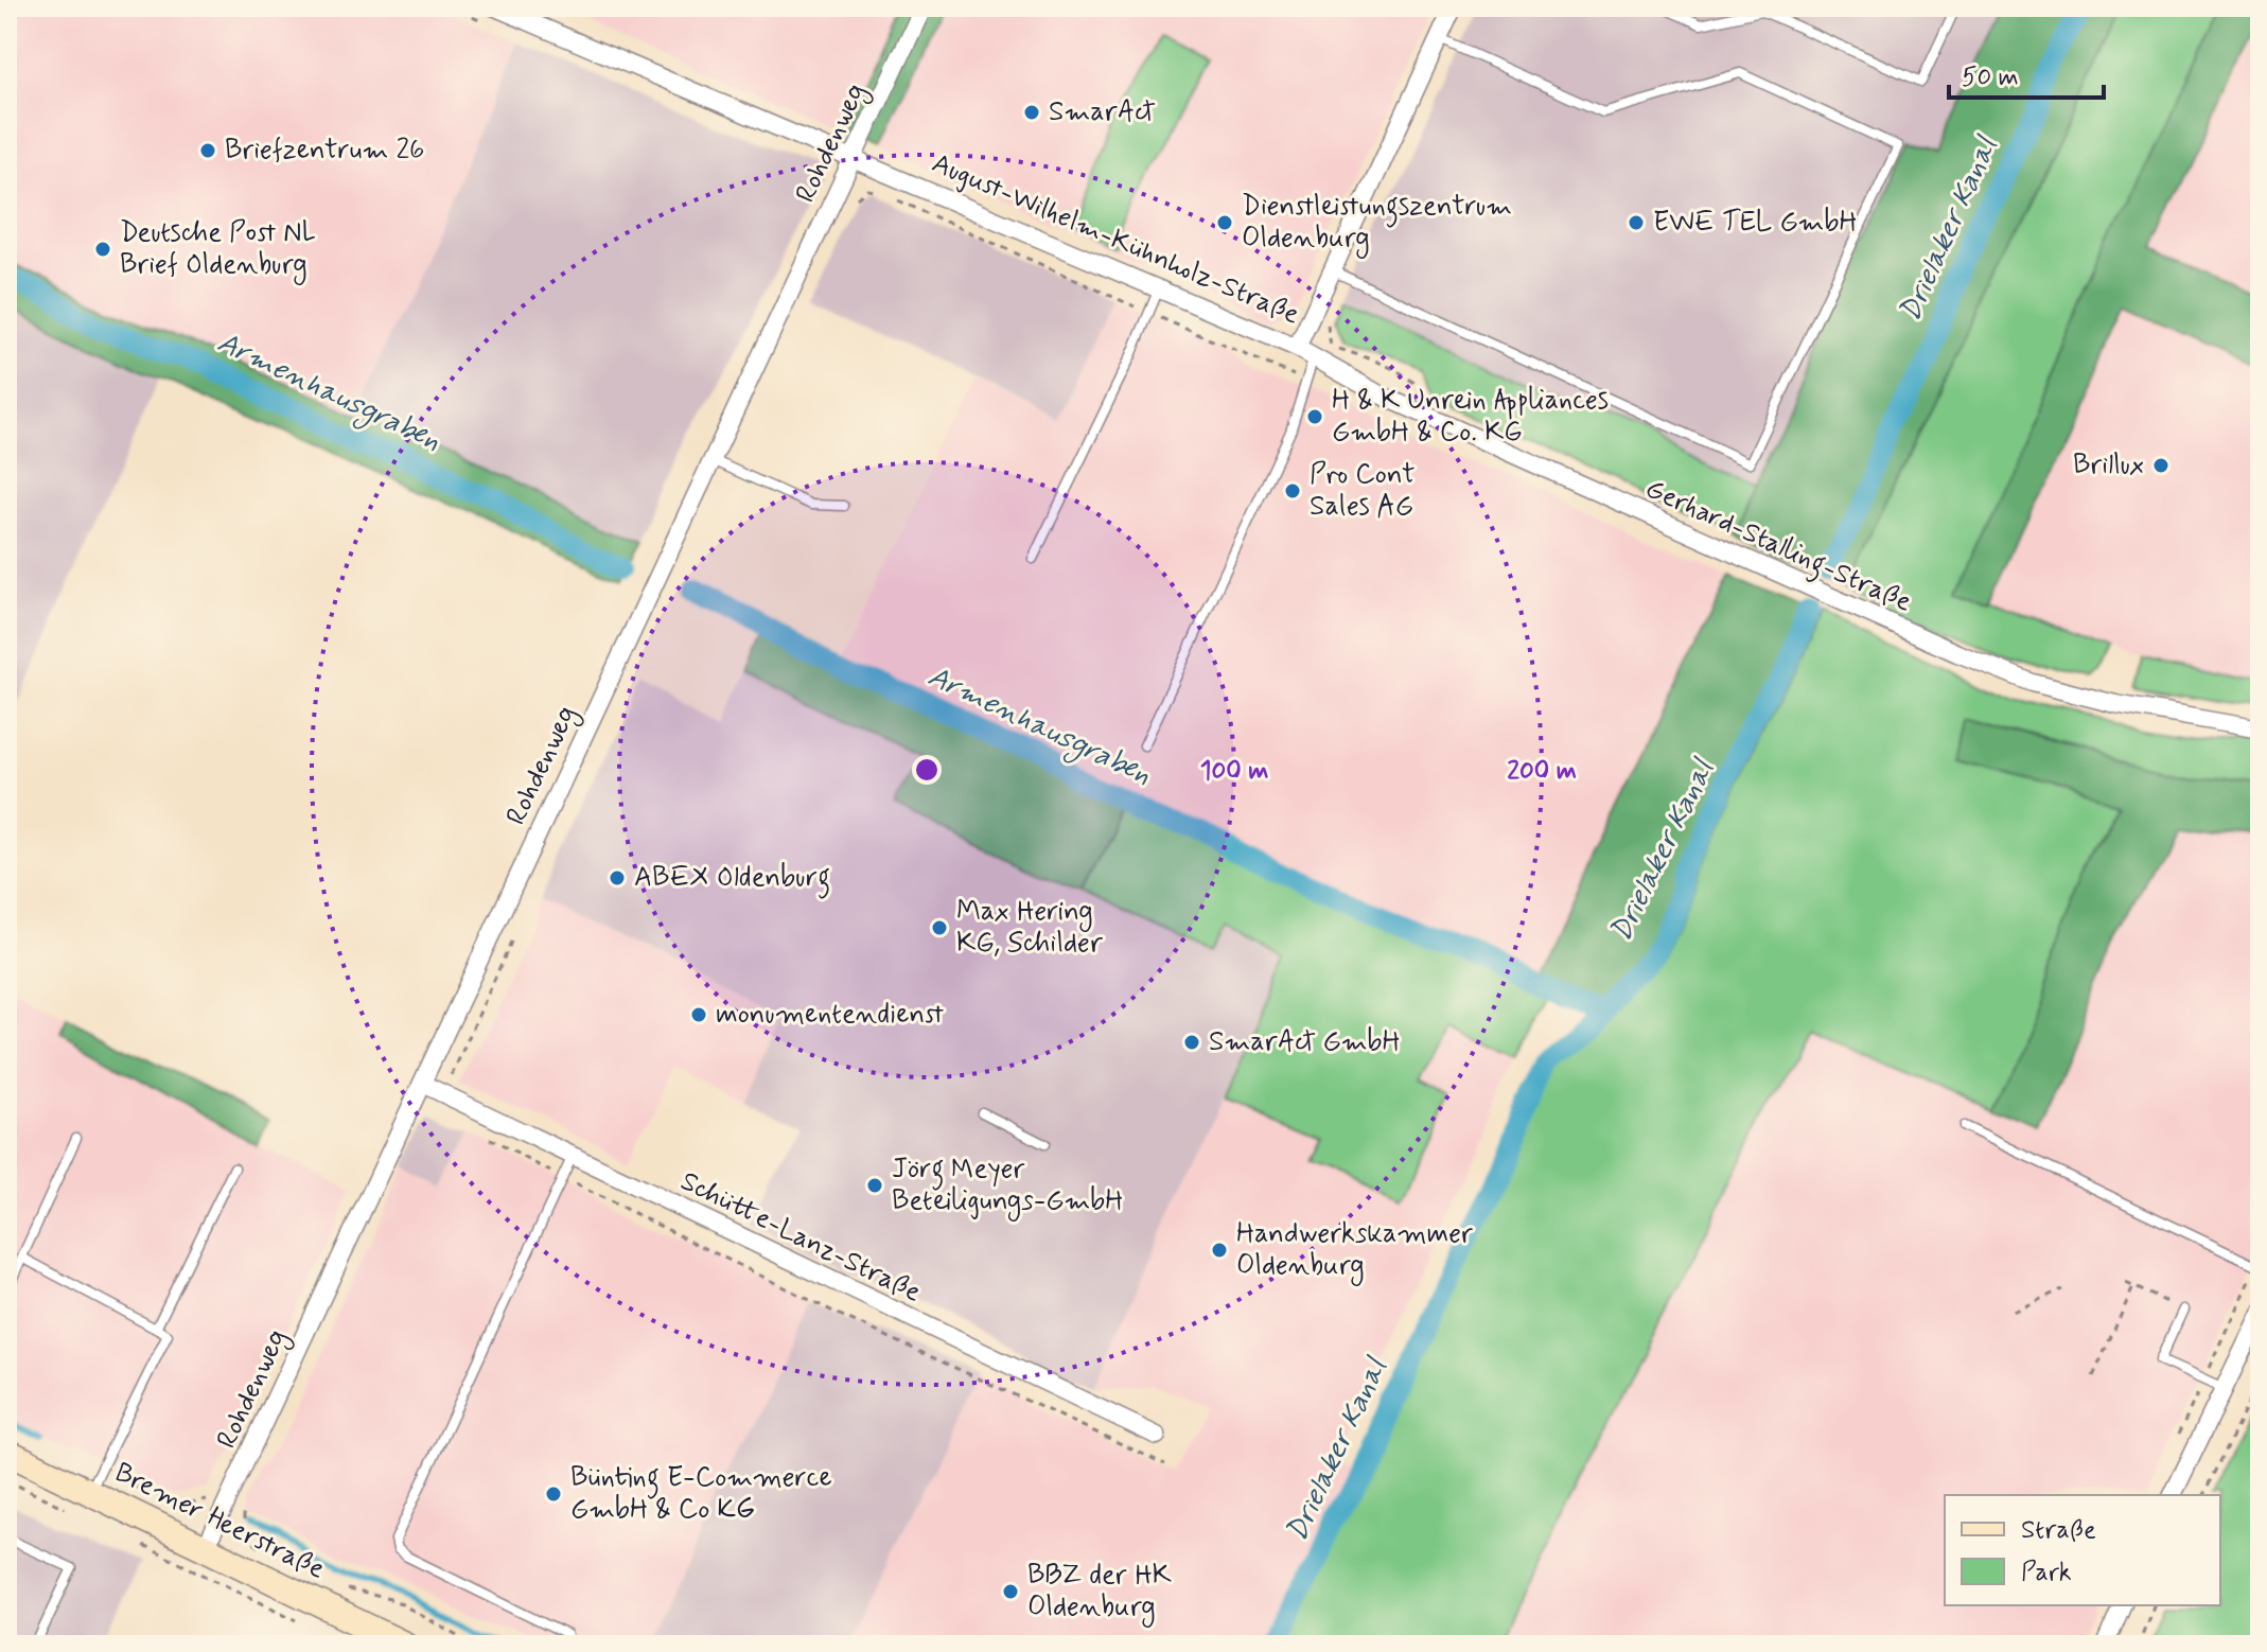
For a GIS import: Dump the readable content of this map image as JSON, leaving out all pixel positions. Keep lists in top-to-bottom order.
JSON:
{
  "streets": {
    "main road": ["Bremer Heerstraße"],
    "street": [
      "Rohdenweg",
      "August-Wilhelm-Kühnholz-Straße",
      "Gerhard-Stalling-Straße",
      "Schütte-Lanz-Straße"
    ]
  },
  "crossings": [
    ["Rohdenweg", "August-Wilhelm-Kühnholz-Straße"],
    ["Rohdenweg", "Schütte-Lanz-Straße"],
    ["Rohdenweg", "Bremer Heerstraße"],
    ["August-Wilhelm-Kühnholz-Straße", "Gerhard-Stalling-Straße"]
  ],
  "water": ["Drielaker Kanal", "Armenhausgraben"],
  "places": [
    "SmarAct",
    "Briefzentrum 26",
    "Dienstleistungszentrum Oldenburg",
    "EWE TEL GmbH",
    "Deutsche Post NL Brief Oldenburg",
    "H & K Unrein Appliances GmbH & Co. KG",
    "Brillux",
    "Pro Cont Sales AG",
    "ABEX Oldenburg",
    "Max Hering KG, Schilder",
    "monumentendienst",
    "SmarAct GmbH",
    "Jörg Meyer Beteiligungs-GmbH",
    "Handwerkskammer Oldenburg",
    "Bünting E-Commerce GmbH & Co KG",
    "BBZ der HK Oldenburg"
  ],
  "legend": ["Straße", "Park"],
  "scale_bar": "50 m",
  "rings": ["100 m", "200 m"]
}
